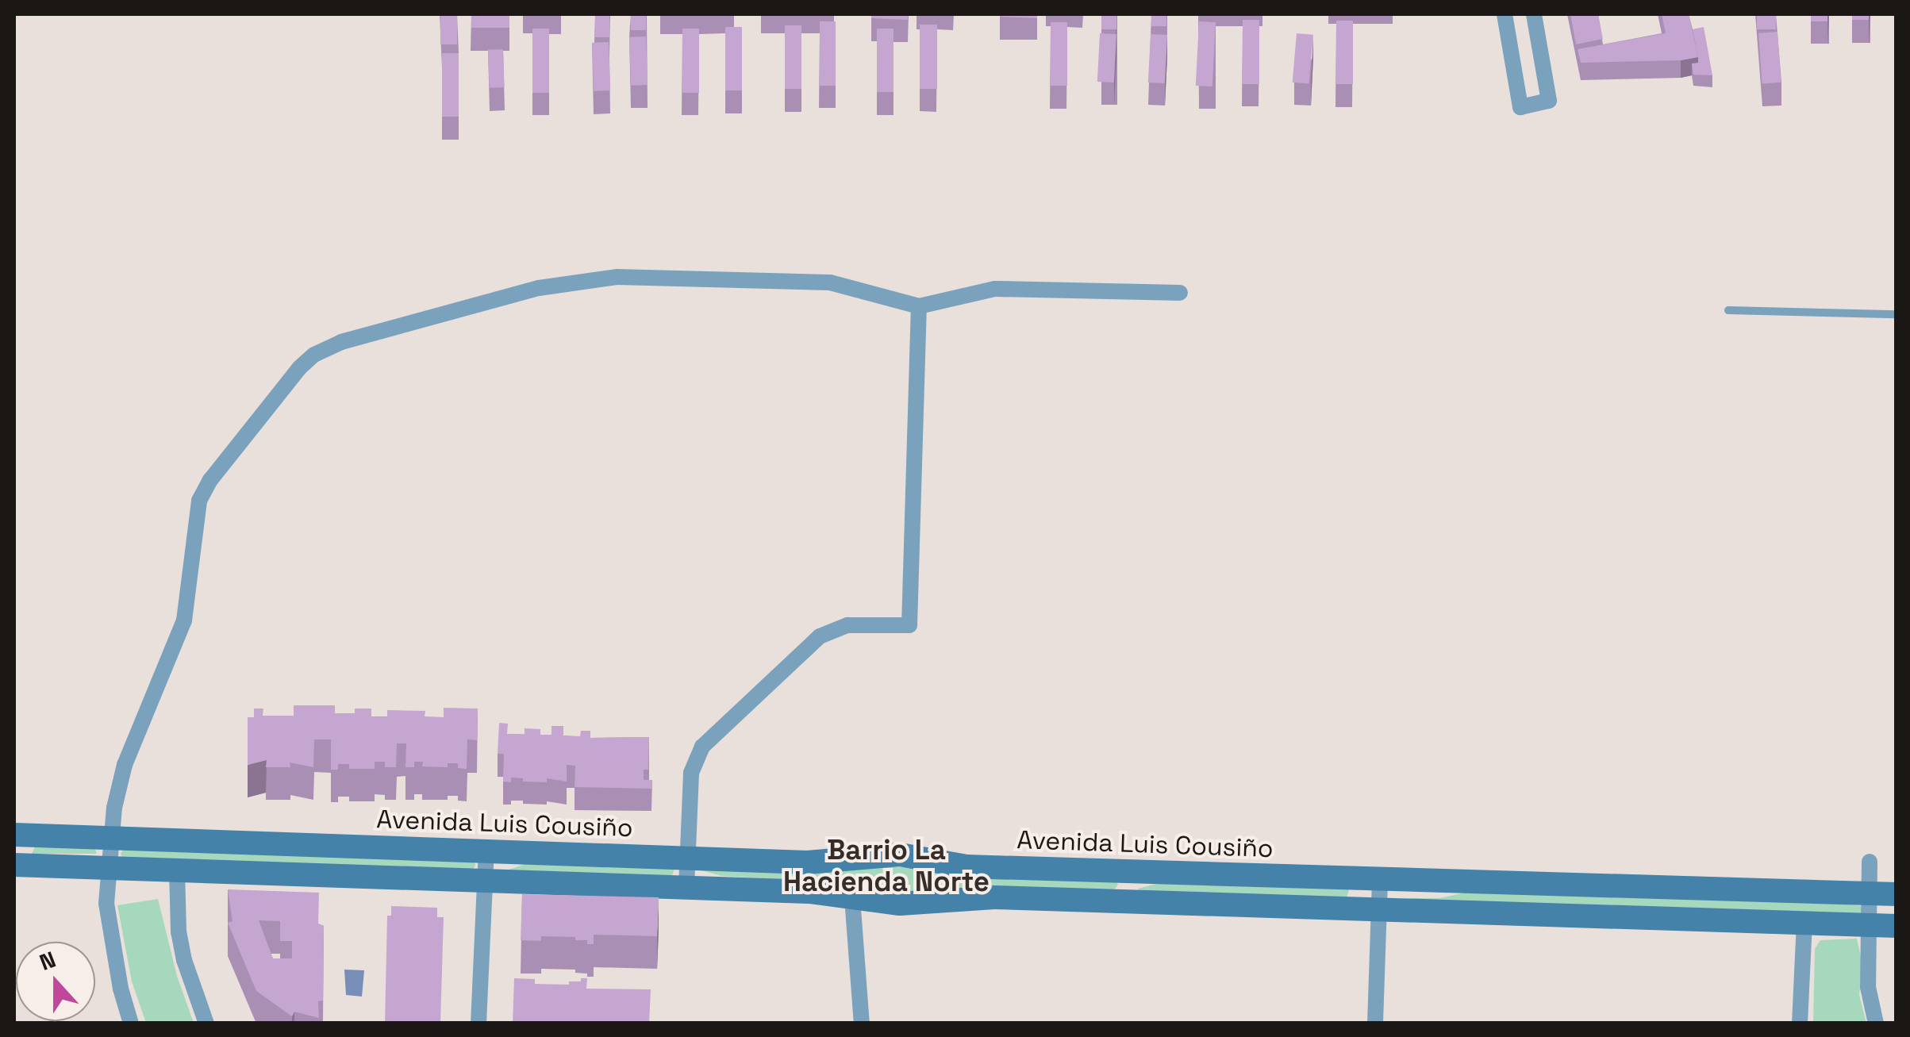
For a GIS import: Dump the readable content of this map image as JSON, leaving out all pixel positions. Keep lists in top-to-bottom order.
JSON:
{
  "streets": {
    "street": ["Avenida Luis Cousiño"]
  },
  "districts": ["Barrio La Hacienda Norte"],
  "north": "top"
}
